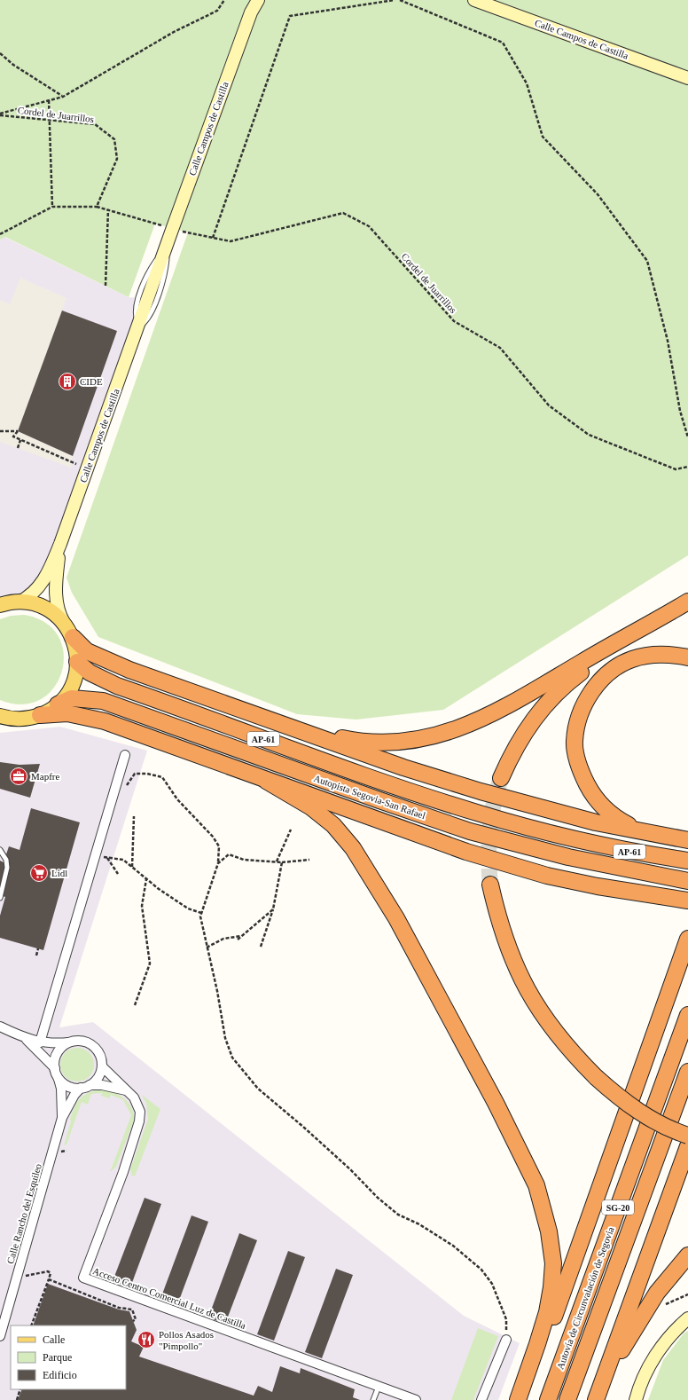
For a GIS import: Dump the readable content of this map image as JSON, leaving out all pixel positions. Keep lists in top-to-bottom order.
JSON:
{
  "streets": {
    "highway": [
      "AP-61",
      "Autopista Segovia-San Rafael",
      "SG-20",
      "Autovía de Circunvalación de Segovia"
    ],
    "main road": ["Calle Campos de Castilla"],
    "street": ["Calle Rancho del Esquileo", "Acceso Centro Comercial Luz de Castilla"],
    "path": ["Cordel de Juarrillos"]
  },
  "crossings": [
    ["Calle Campos de Castilla", "Cordel de Juarrillos"],
    ["Calle Campos de Castilla", "AP-61"],
    ["AP-61", "Autopista Segovia-San Rafael"],
    ["Calle Rancho del Esquileo", "Acceso Centro Comercial Luz de Castilla"]
  ],
  "places": {
    "building": ["CIDE"],
    "office": ["Mapfre"],
    "supermarket": ["Lidl"],
    "restaurant": ["Pollos Asados \"Pimpollo\""]
  },
  "legend": ["Calle", "Parque", "Edificio"]
}
